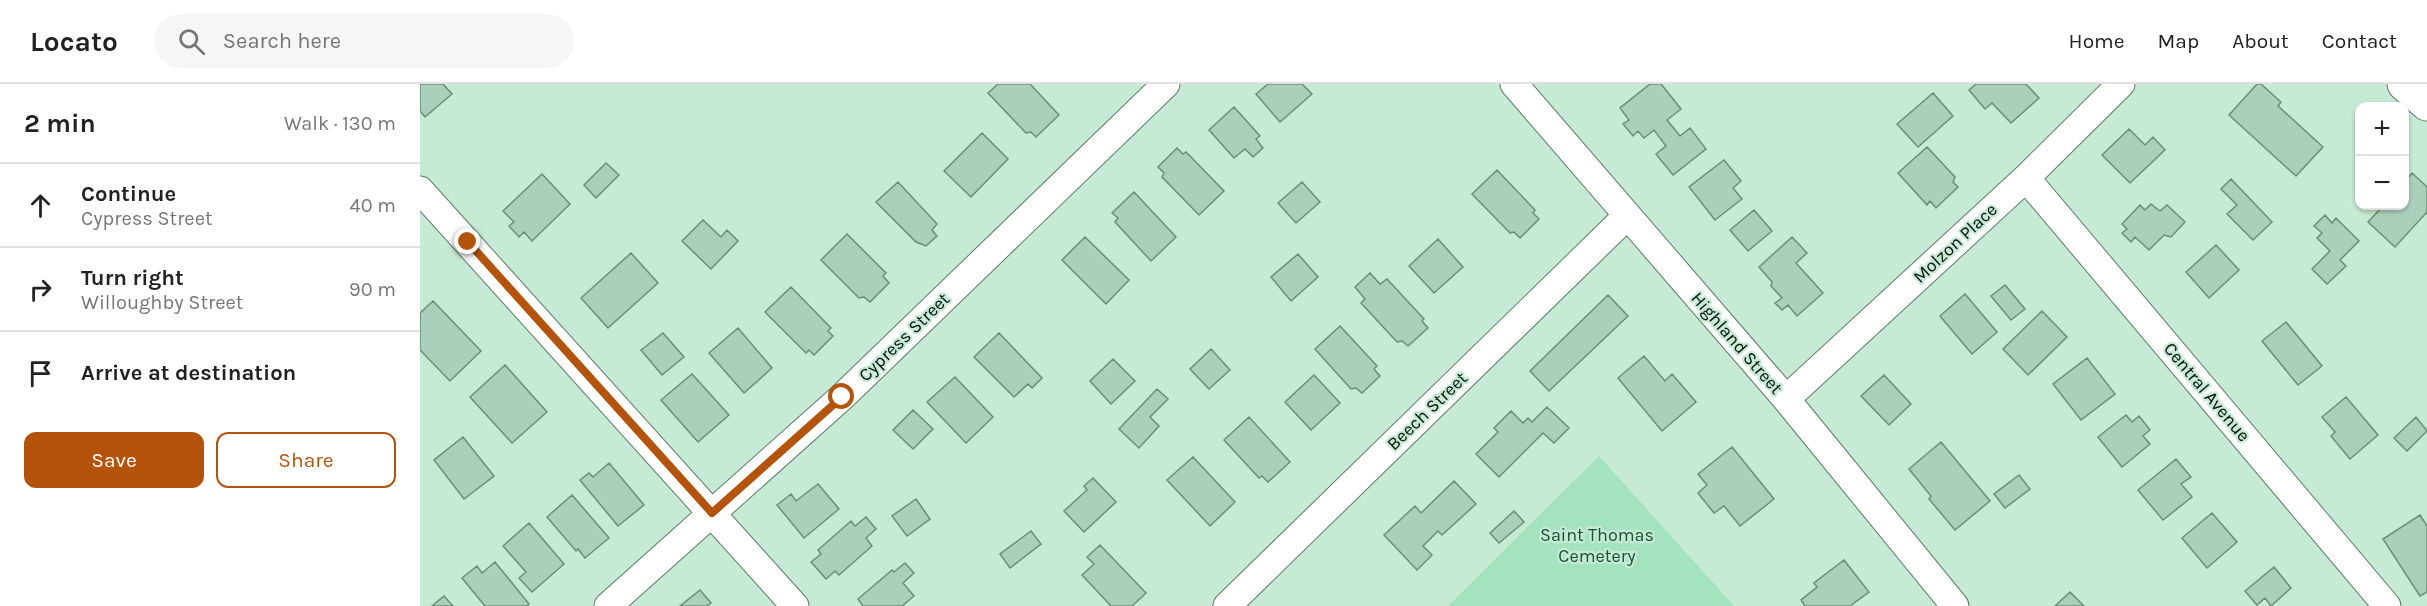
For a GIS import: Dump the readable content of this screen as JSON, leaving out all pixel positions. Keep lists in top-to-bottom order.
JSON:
{
  "streets": {
    "street": [
      "Molzon Place",
      "Cypress Street",
      "Highland Street",
      "Central Avenue",
      "Beech Street"
    ]
  },
  "crossings": [
    ["Molzon Place", "Highland Street"],
    ["Molzon Place", "Central Avenue"],
    ["Highland Street", "Beech Street"]
  ],
  "parks": ["Saint Thomas Cemetery"],
  "page": {
    "header": "Locato",
    "search": "Search here",
    "nav": [
      "Home",
      "Map",
      "About",
      "Contact"
    ],
    "heading": ["2 min", "Walk · 130 m"],
    "map_buttons": ["+", "−"],
    "list": [
      ["Continue", "Cypress Street", "40 m"],
      ["Turn right", "Willoughby Street", "90 m"],
      "Arrive at destination"
    ],
    "buttons": ["Save", "Share"]
  }
}
